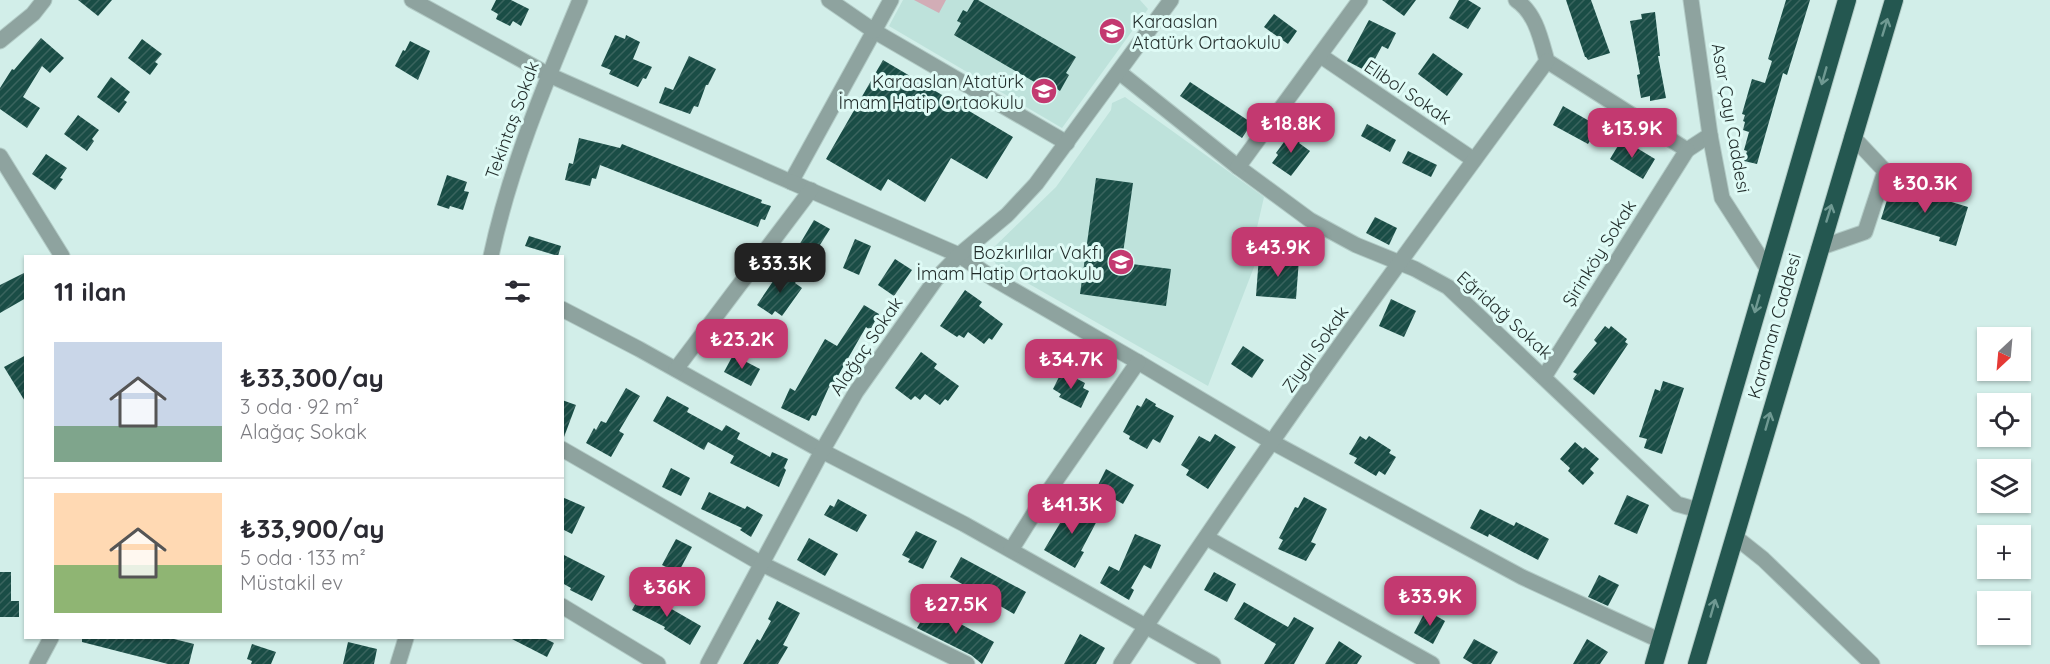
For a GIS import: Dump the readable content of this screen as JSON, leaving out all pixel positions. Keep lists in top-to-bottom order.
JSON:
{
  "streets": {
    "highway": ["Karaman Caddesi"],
    "street": [
      "Elibol Sokak",
      "Asar Çayı Caddesi",
      "Tekintaş Sokak",
      "Şirinköy Sokak",
      "Eğridağ Sokak",
      "Alağaç Sokak",
      "Ziyalı Sokak"
    ]
  },
  "crossings": [
    ["Elibol Sokak", "Ziyalı Sokak"],
    ["Asar Çayı Caddesi", "Karaman Caddesi"],
    ["Şirinköy Sokak", "Eğridağ Sokak"],
    ["Eğridağ Sokak", "Karaman Caddesi"],
    ["Eğridağ Sokak", "Alağaç Sokak"],
    ["Eğridağ Sokak", "Ziyalı Sokak"]
  ],
  "places": {
    "school or university": ["Karaaslan Atatürk Ortaokulu", "Karaaslan Atatürk İmam Hatip Ortaokulu", "Bozkırlılar Vakfı İmam Hatip Ortaokulu"]
  },
  "north": "bottom left",
  "page": {
    "price": [
      "₺18.8K",
      "₺13.9K",
      "₺30.3K",
      "₺43.9K",
      "₺33.3K",
      "₺23.2K",
      "₺34.7K",
      "₺41.3K",
      "₺36K",
      "₺33.9K",
      "₺27.5K"
    ],
    "heading": "11 ilan",
    "map_buttons": ["+", "−"],
    "list": [
      {
        "name": "₺33,300/ay",
        "note": "3 oda · 92 m² · Alağaç Sokak"
      },
      {
        "name": "₺33,900/ay",
        "note": "5 oda · 133 m² · Müstakil ev"
      }
    ]
  }
}
